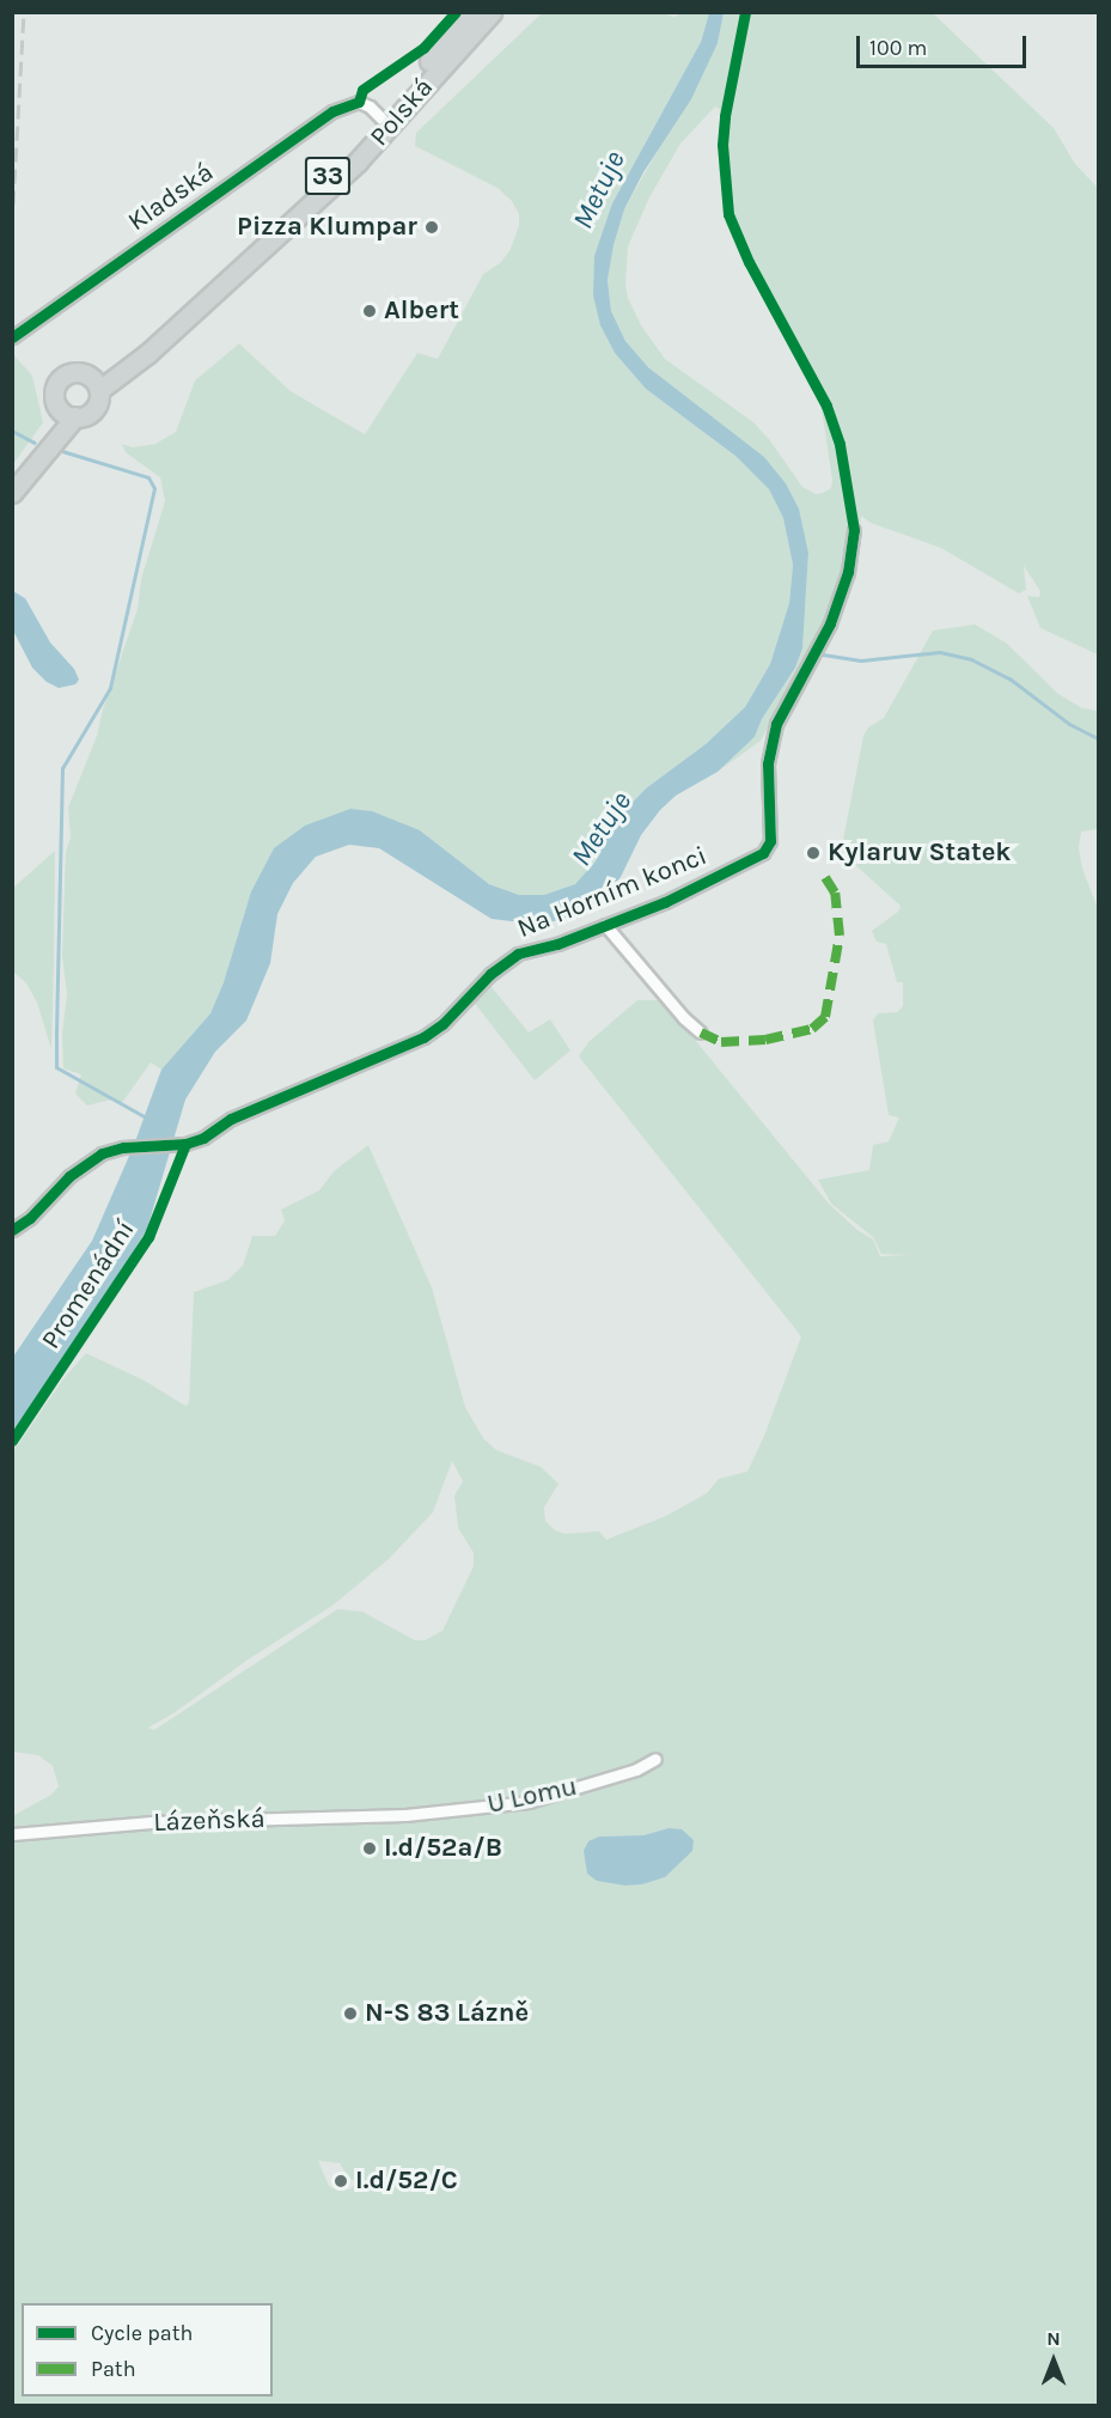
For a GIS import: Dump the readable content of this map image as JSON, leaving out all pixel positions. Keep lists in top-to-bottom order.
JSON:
{
  "streets": {
    "main road": ["Polská", "33"],
    "street": [
      "Kladská",
      "Na Horním konci",
      "U Lomu",
      "Lázeňská"
    ],
    "cycle path": ["Promenádní"]
  },
  "crossings": [
    ["Polská", "Kladská"],
    ["U Lomu", "Lázeňská"]
  ],
  "water": ["Metuje"],
  "places": [
    "Pizza Klumpar",
    "Albert",
    "Kylaruv Statek",
    "I.d/52a/B",
    "N-S 83 Lázně",
    "I.d/52/C"
  ],
  "legend": ["Cycle path", "Path"],
  "scale_bar": "100 m",
  "north": "top"
}
